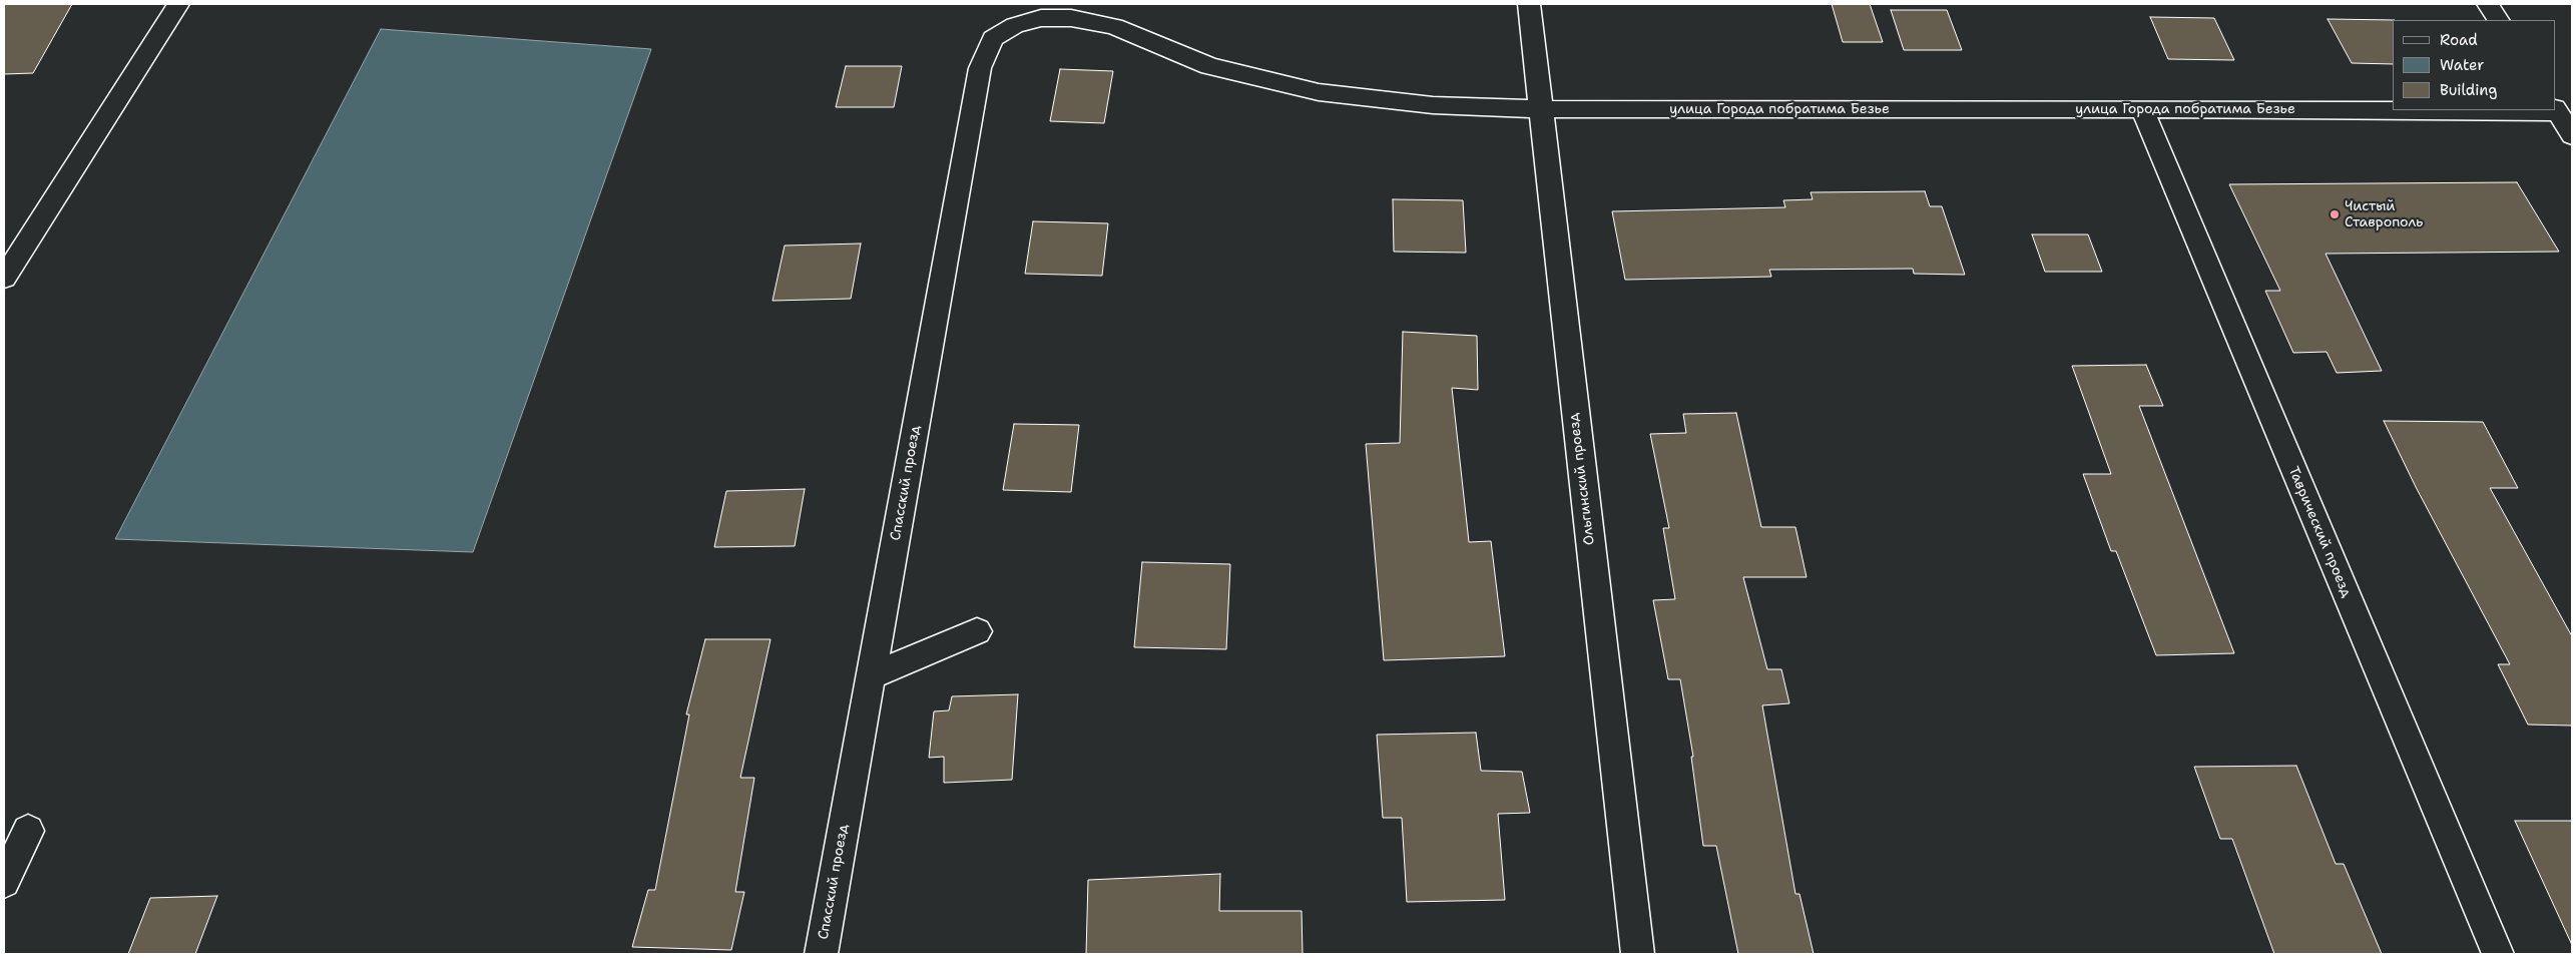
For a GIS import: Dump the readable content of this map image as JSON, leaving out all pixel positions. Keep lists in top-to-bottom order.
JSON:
{
  "streets": {
    "street": [
      "улица Города побратима Безье",
      "Ольгинский проезд",
      "Спасский проезд",
      "Таврический проезд"
    ]
  },
  "crossings": [
    ["улица Города побратима Безье", "Ольгинский проезд"],
    ["улица Города побратима Безье", "Спасский проезд"],
    ["улица Города побратима Безье", "Таврический проезд"]
  ],
  "places": ["Чистый Ставрополь"],
  "legend": ["Road", "Water", "Building"]
}
